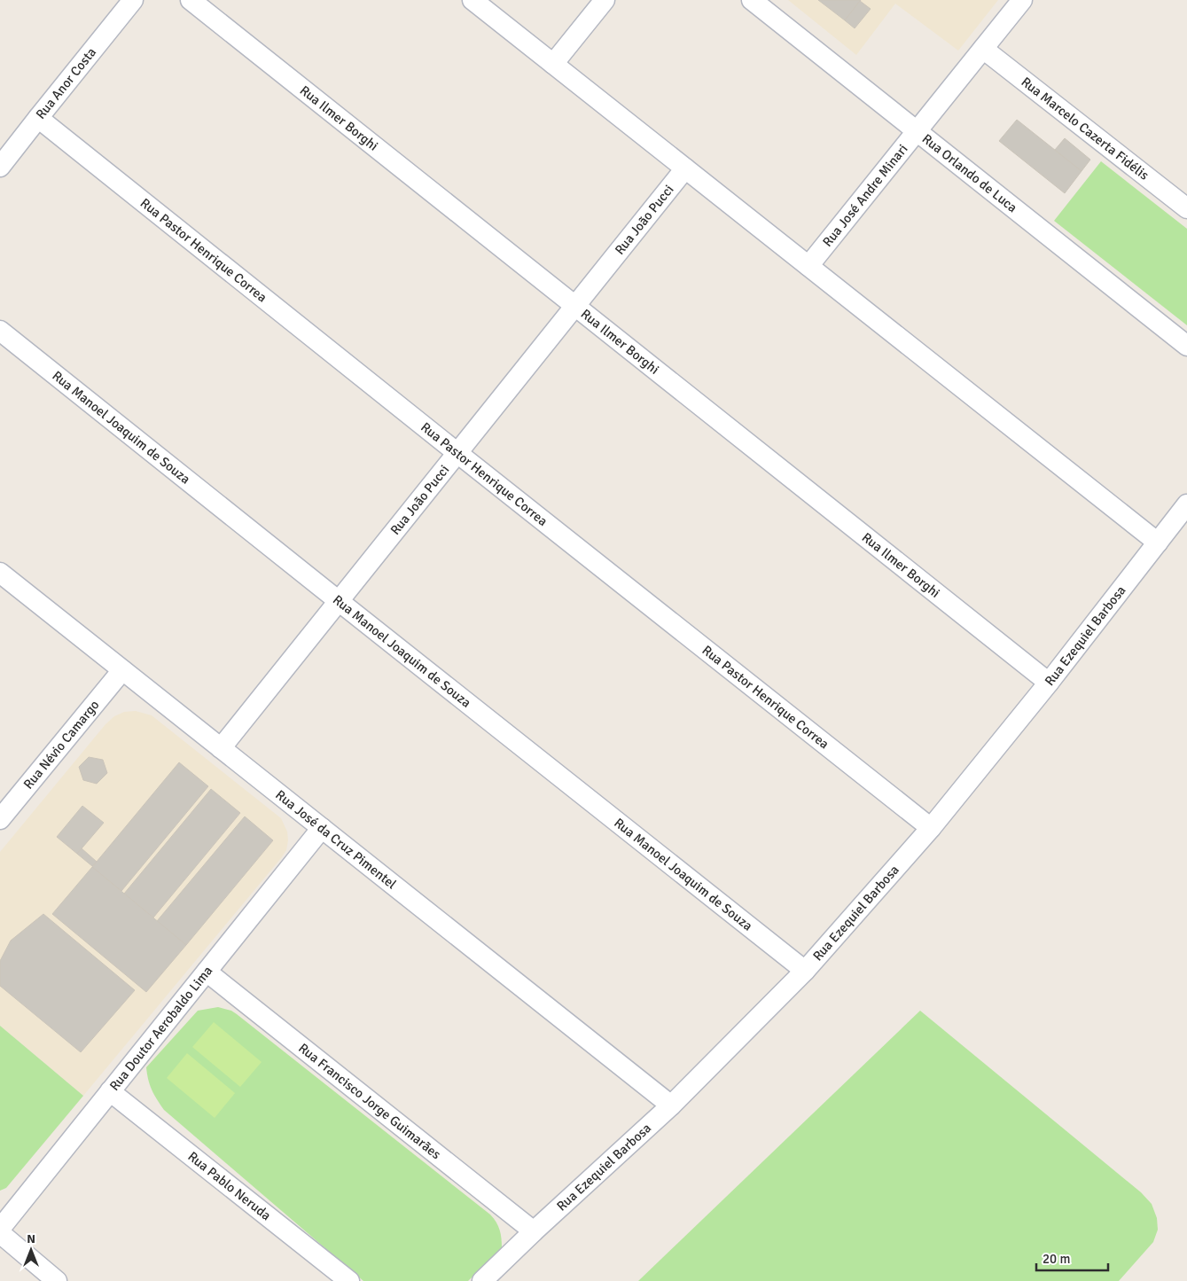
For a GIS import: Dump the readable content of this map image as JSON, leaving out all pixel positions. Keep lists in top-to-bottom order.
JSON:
{
  "streets": {
    "street": [
      "Rua Anor Costa",
      "Rua Ilmer Borghi",
      "Rua Marcelo Cazerta Fidélis",
      "Rua Orlando de Luca",
      "Rua José Andre Minari",
      "Rua João Pucci",
      "Rua Pastor Henrique Correa",
      "Rua Manoel Joaquim de Souza",
      "Rua Ezequiel Barbosa",
      "Rua Névio Camargo",
      "Rua José da Cruz Pimentel",
      "Rua Doutor Aerobaldo Lima",
      "Rua Francisco Jorge Guimarães",
      "Rua Pablo Neruda"
    ]
  },
  "crossings": [
    ["Rua Anor Costa", "Rua Pastor Henrique Correa"],
    ["Rua Ilmer Borghi", "Rua João Pucci"],
    ["Rua Ilmer Borghi", "Rua Ezequiel Barbosa"],
    ["Rua Marcelo Cazerta Fidélis", "Rua José Andre Minari"],
    ["Rua Orlando de Luca", "Rua José Andre Minari"],
    ["Rua João Pucci", "Rua Pastor Henrique Correa"],
    ["Rua João Pucci", "Rua Manoel Joaquim de Souza"],
    ["Rua João Pucci", "Rua José da Cruz Pimentel"],
    ["Rua Pastor Henrique Correa", "Rua Ezequiel Barbosa"],
    ["Rua Manoel Joaquim de Souza", "Rua Ezequiel Barbosa"],
    ["Rua Ezequiel Barbosa", "Rua José da Cruz Pimentel"],
    ["Rua Ezequiel Barbosa", "Rua Francisco Jorge Guimarães"],
    ["Rua Névio Camargo", "Rua José da Cruz Pimentel"],
    ["Rua José da Cruz Pimentel", "Rua Doutor Aerobaldo Lima"],
    ["Rua Doutor Aerobaldo Lima", "Rua Francisco Jorge Guimarães"],
    ["Rua Doutor Aerobaldo Lima", "Rua Pablo Neruda"]
  ],
  "scale_bar": "20 m",
  "north": "top"
}
